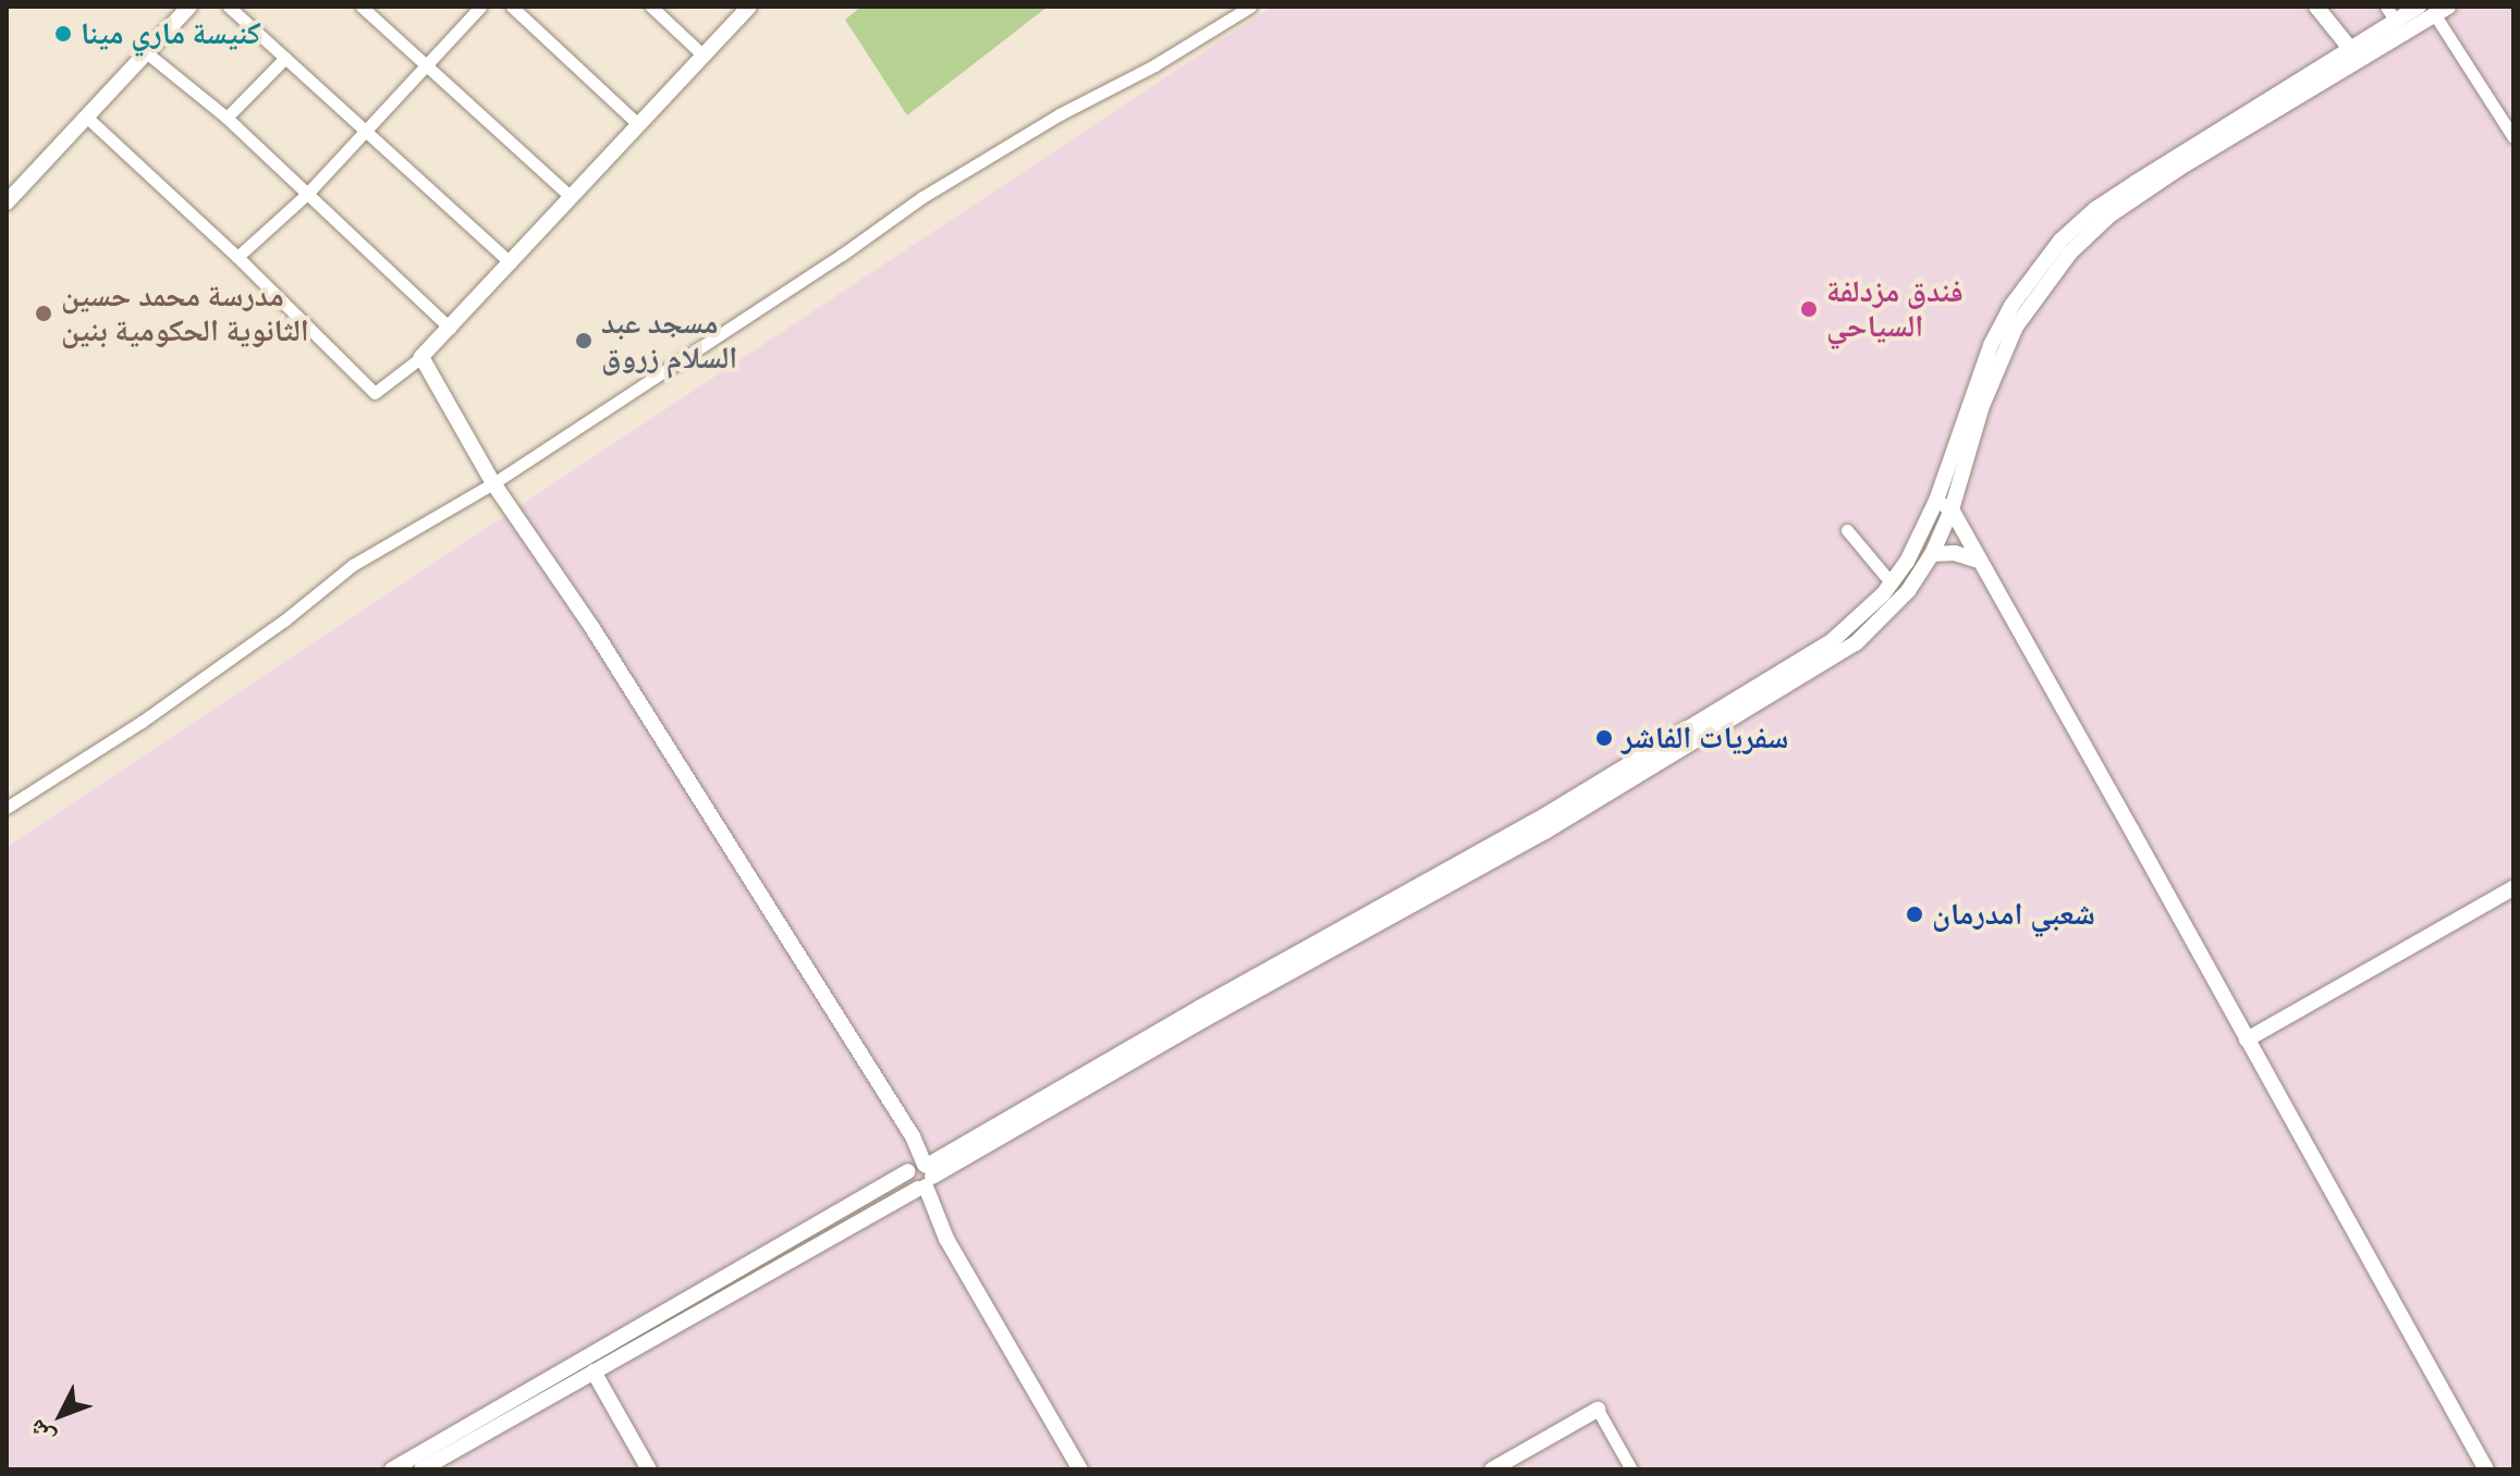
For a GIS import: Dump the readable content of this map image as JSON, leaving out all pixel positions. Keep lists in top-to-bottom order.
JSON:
{
  "places": [
    "كنيسة ماري مينا",
    "فندق مزدلفة السياحي",
    "مدرسة محمد حسين الثانوية الحكومية بنين",
    "مسجد عبد السلام زروق",
    "سفريات الفاشر",
    "شعبي امدرمان"
  ],
  "north": "bottom left"
}
